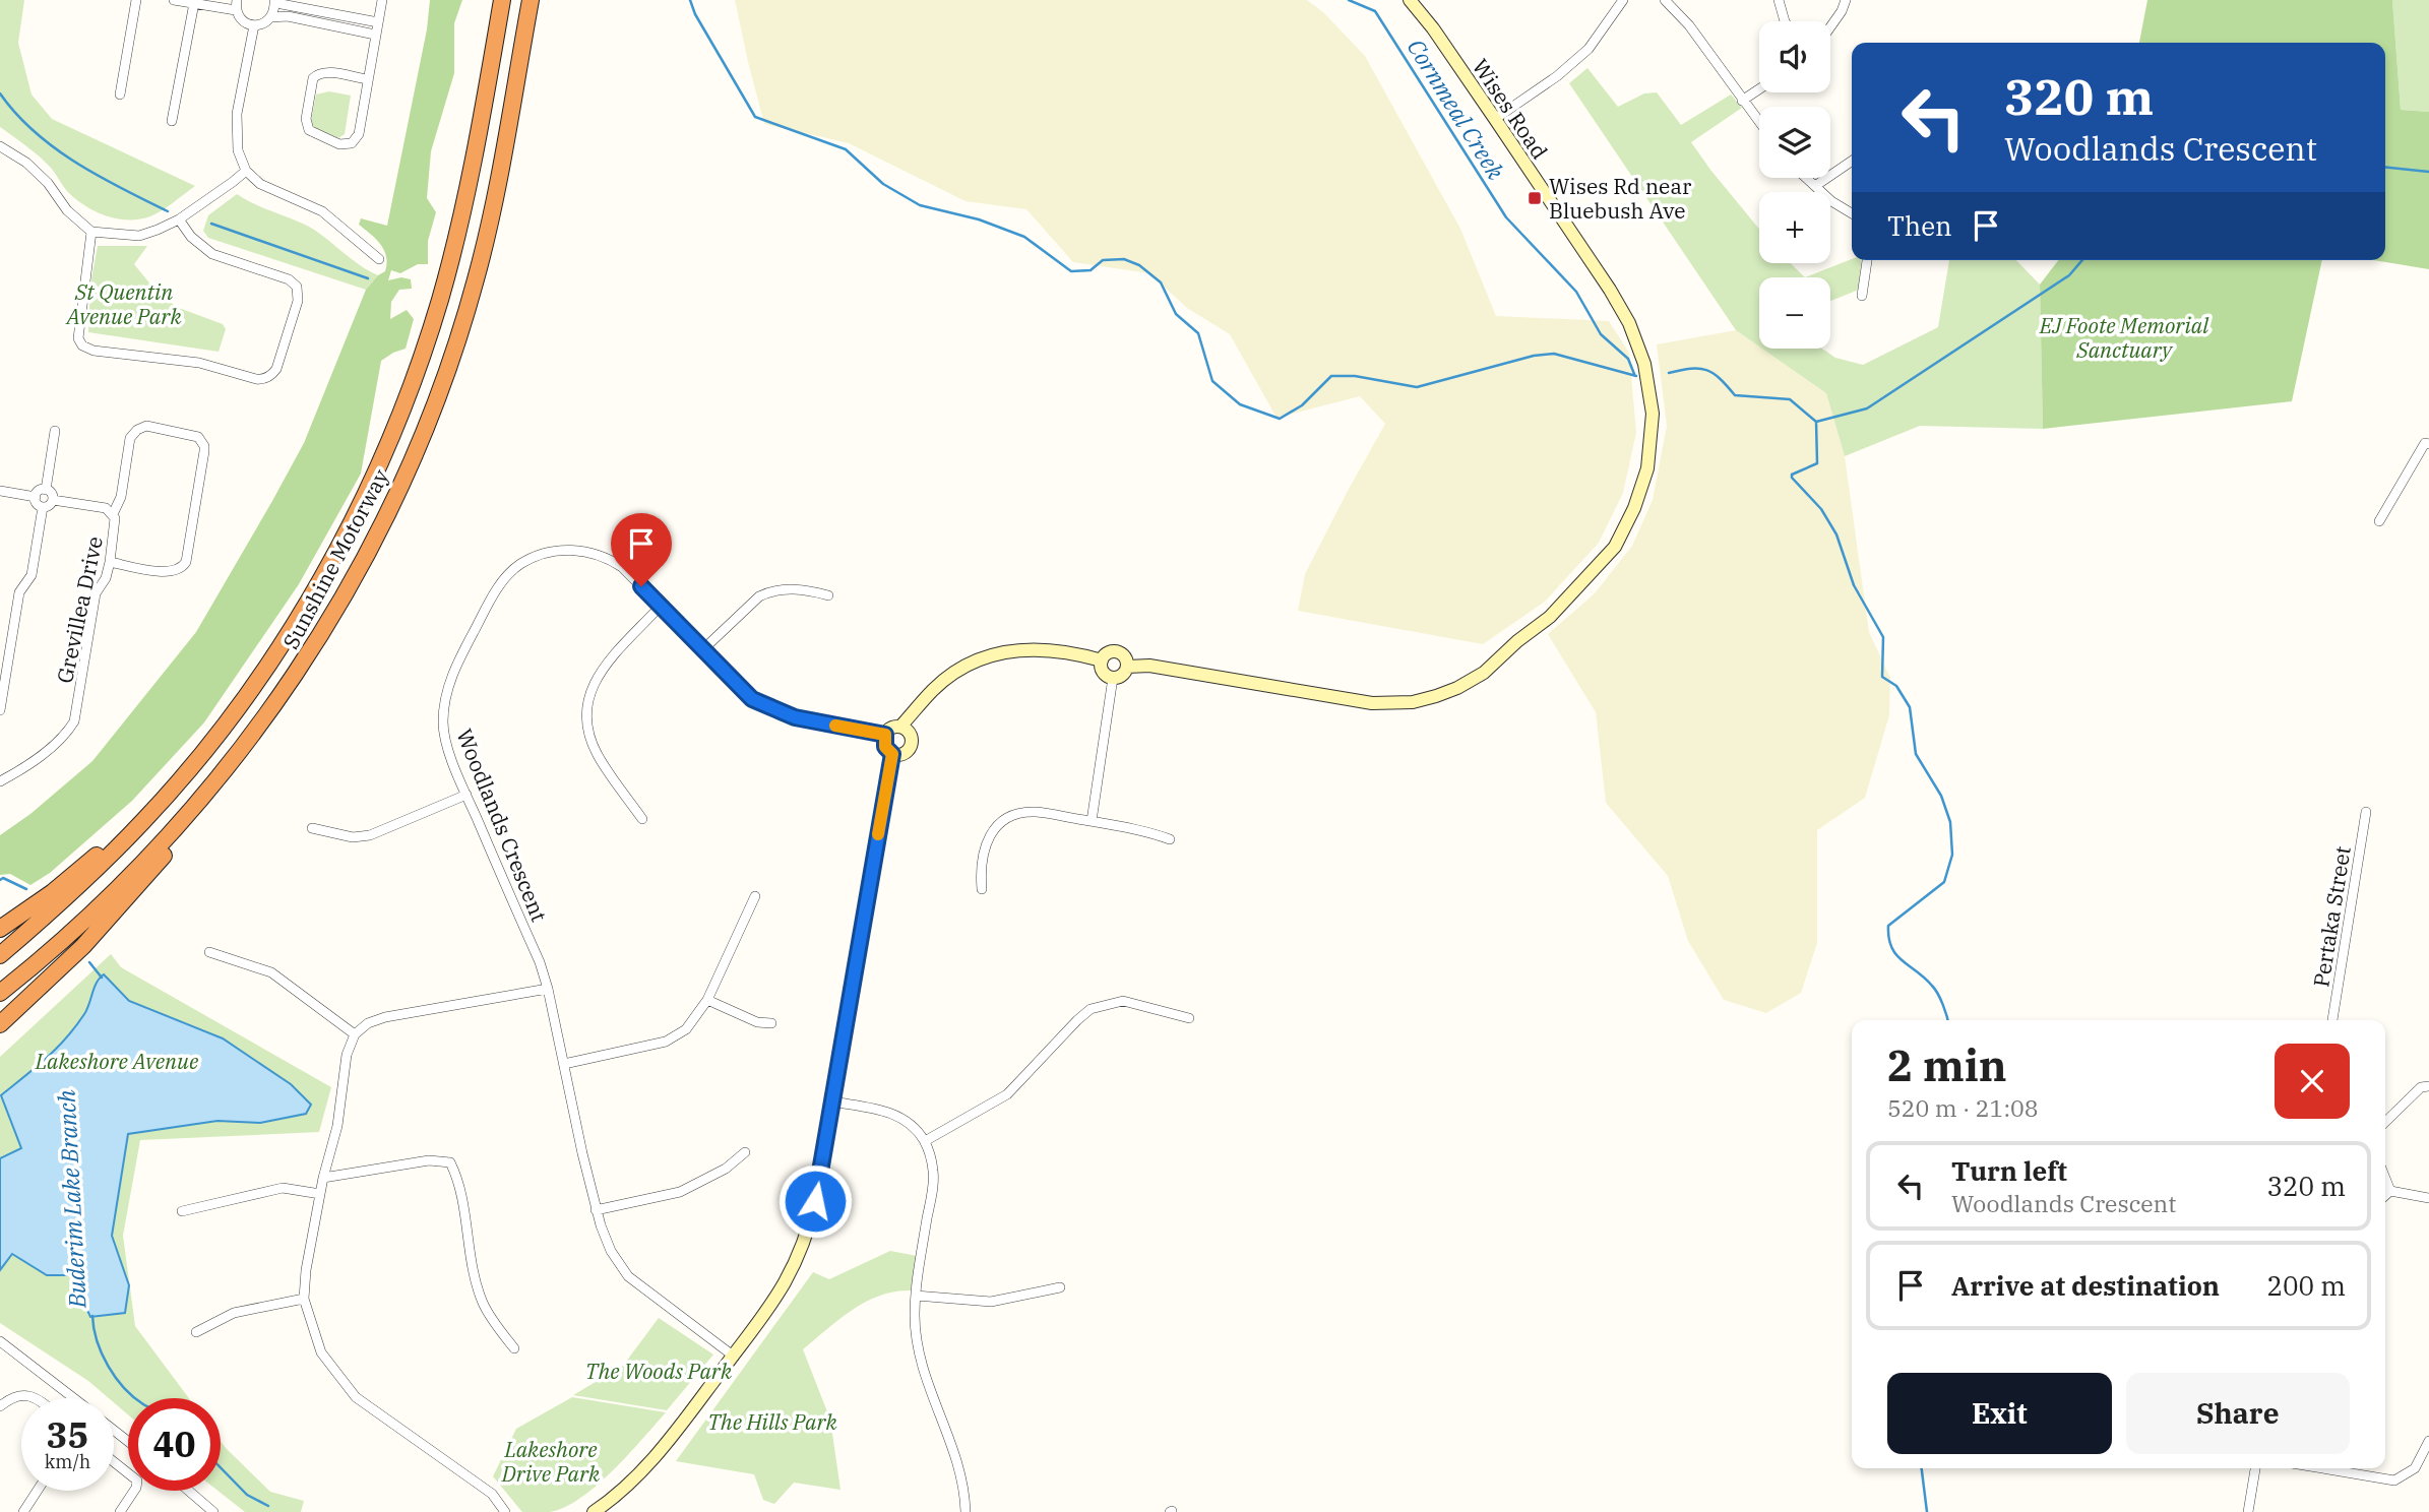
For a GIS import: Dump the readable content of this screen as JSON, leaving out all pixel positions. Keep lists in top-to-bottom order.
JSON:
{
  "streets": {
    "highway": ["Sunshine Motorway"],
    "street": [
      "Wises Road",
      "Grevillea Drive",
      "Woodlands Crescent",
      "Pertaka Street"
    ]
  },
  "water": ["Cornmeal Creek", "Buderim Lake Branch"],
  "parks": [
    "St Quentin Avenue Park",
    "EJ Foote Memorial Sanctuary",
    "Lakeshore Avenue",
    "The Woods Park",
    "The Hills Park",
    "Lakeshore Drive Park"
  ],
  "places": {
    "transit": ["Wises Rd near Bluebush Ave"]
  },
  "page": {
    "map_buttons": ["+", "−"],
    "turn": ["320 m", "Woodlands Crescent"],
    "then": "Then",
    "heading": ["2 min", "520 m · 21:08"],
    "list": [
      {
        "name": "Turn left",
        "note": "Woodlands Crescent",
        "value": "320 m"
      },
      {
        "name": "Arrive at destination",
        "value": "200 m"
      }
    ],
    "buttons": ["Exit", "Share"],
    "speed": "35 km/h",
    "limit": "40"
  }
}
